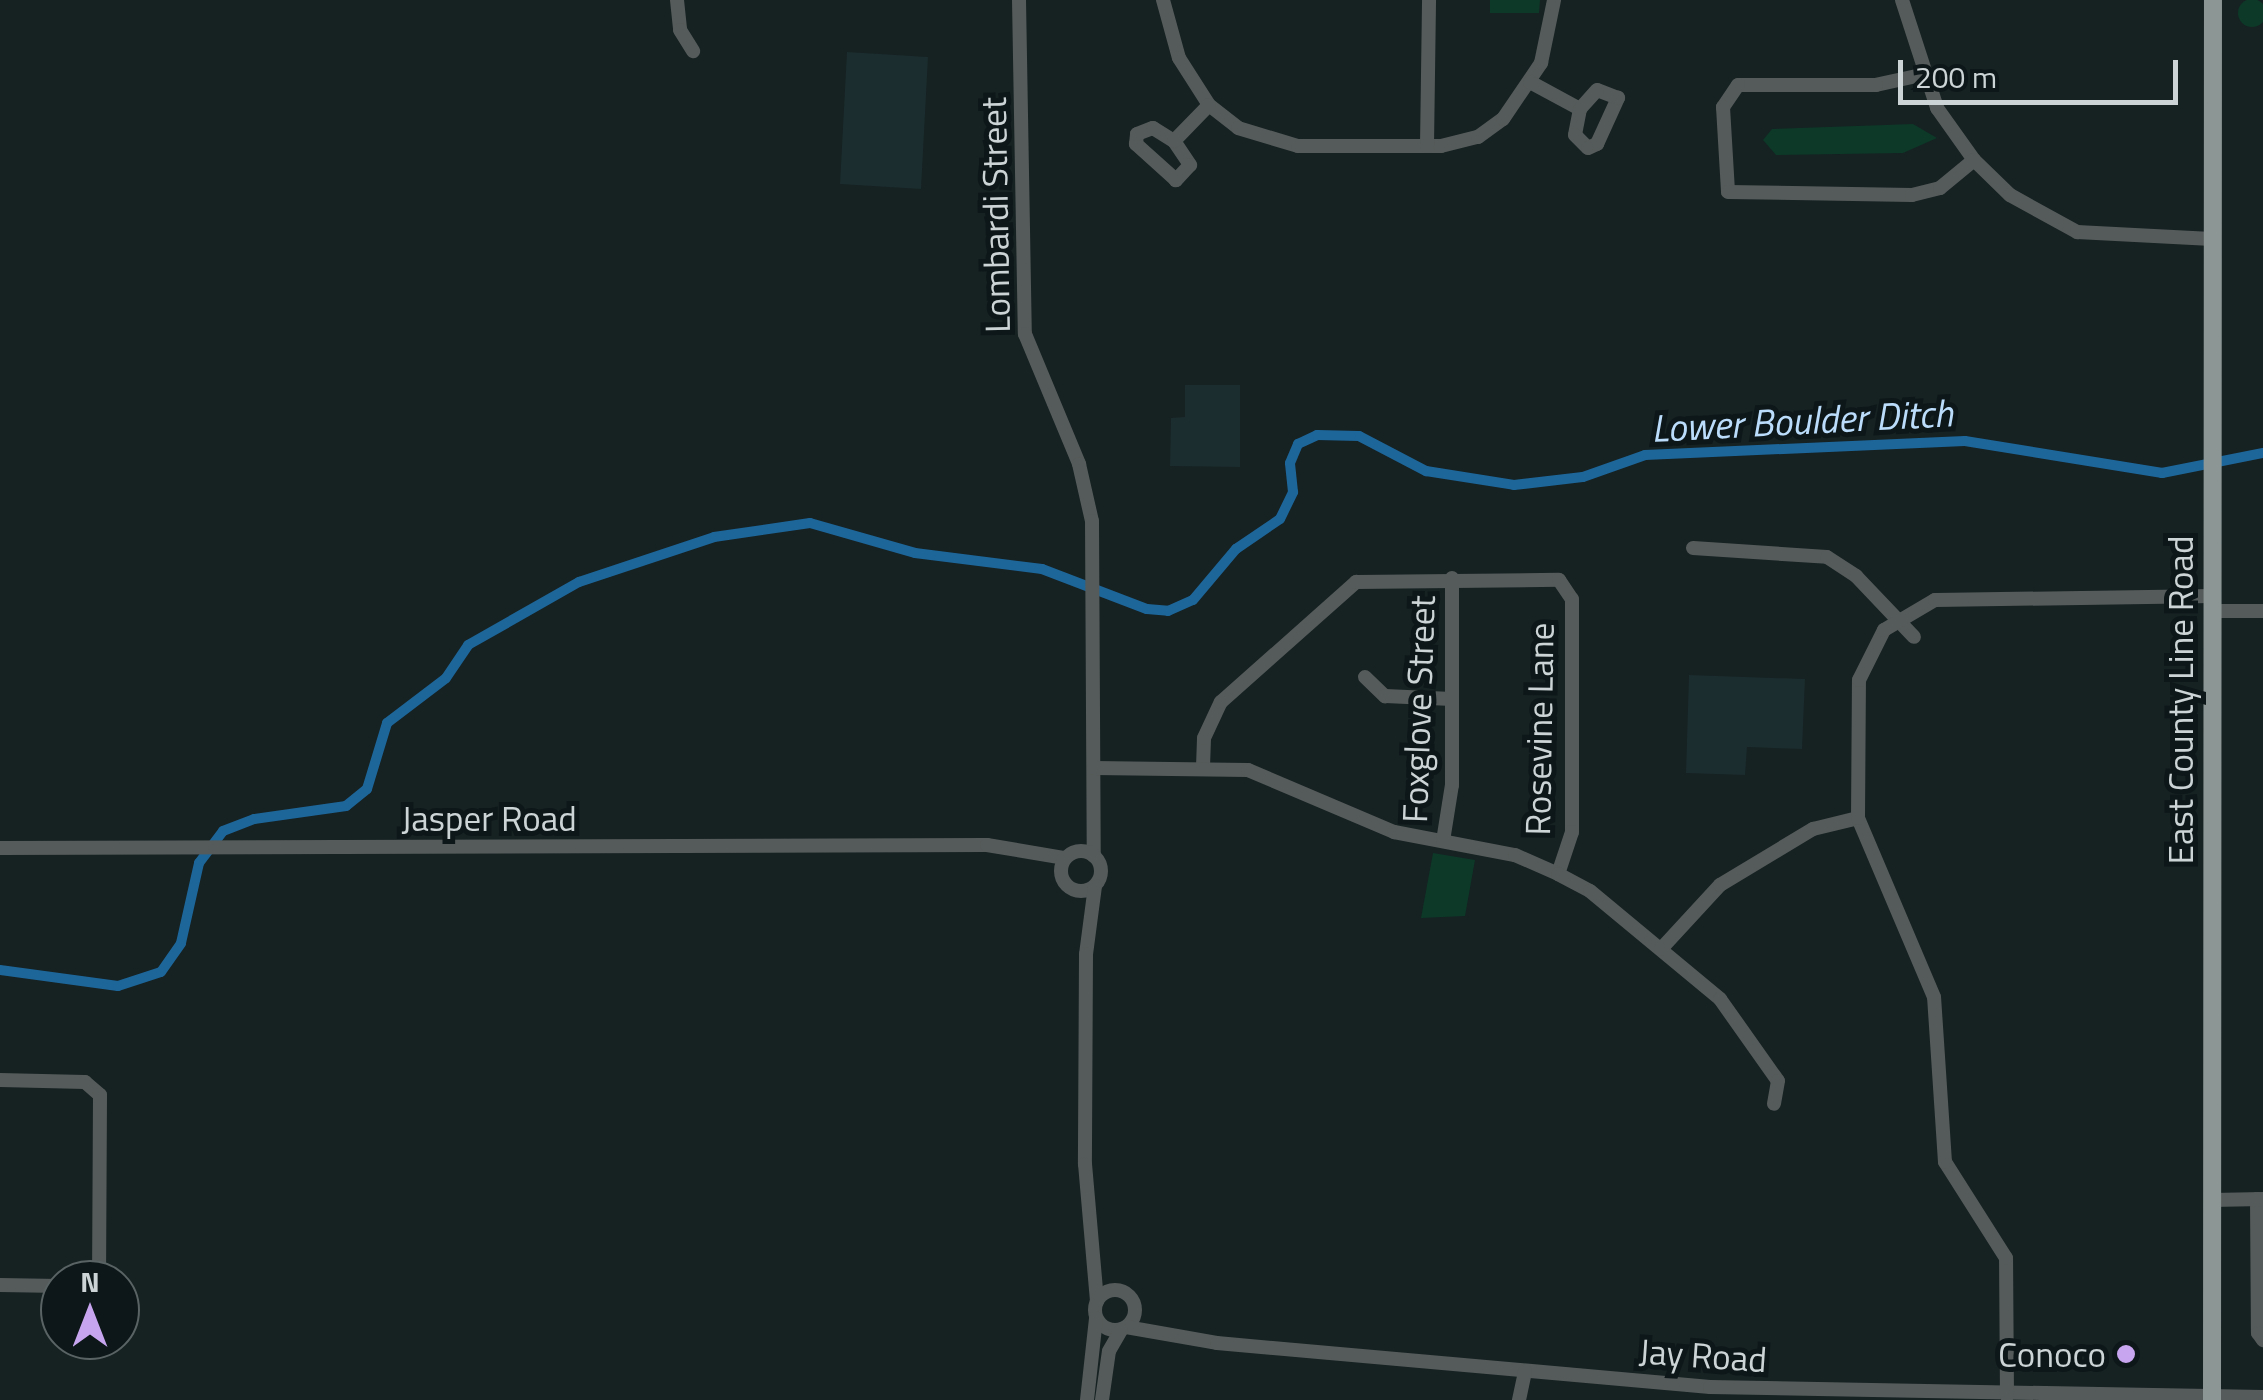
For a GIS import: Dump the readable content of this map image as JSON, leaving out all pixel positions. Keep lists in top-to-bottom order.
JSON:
{
  "streets": {
    "main road": ["East County Line Road"],
    "street": [
      "Lombardi Street",
      "Foxglove Street",
      "Rosevine Lane",
      "Jasper Road",
      "Jay Road"
    ]
  },
  "crossings": [
    ["Lombardi Street", "Jasper Road"],
    ["East County Line Road", "Jay Road"],
    ["Foxglove Street", "Rosevine Lane"]
  ],
  "water": ["Lower Boulder Ditch"],
  "places": ["Conoco"],
  "scale_bar": "200 m",
  "north": "top"
}
